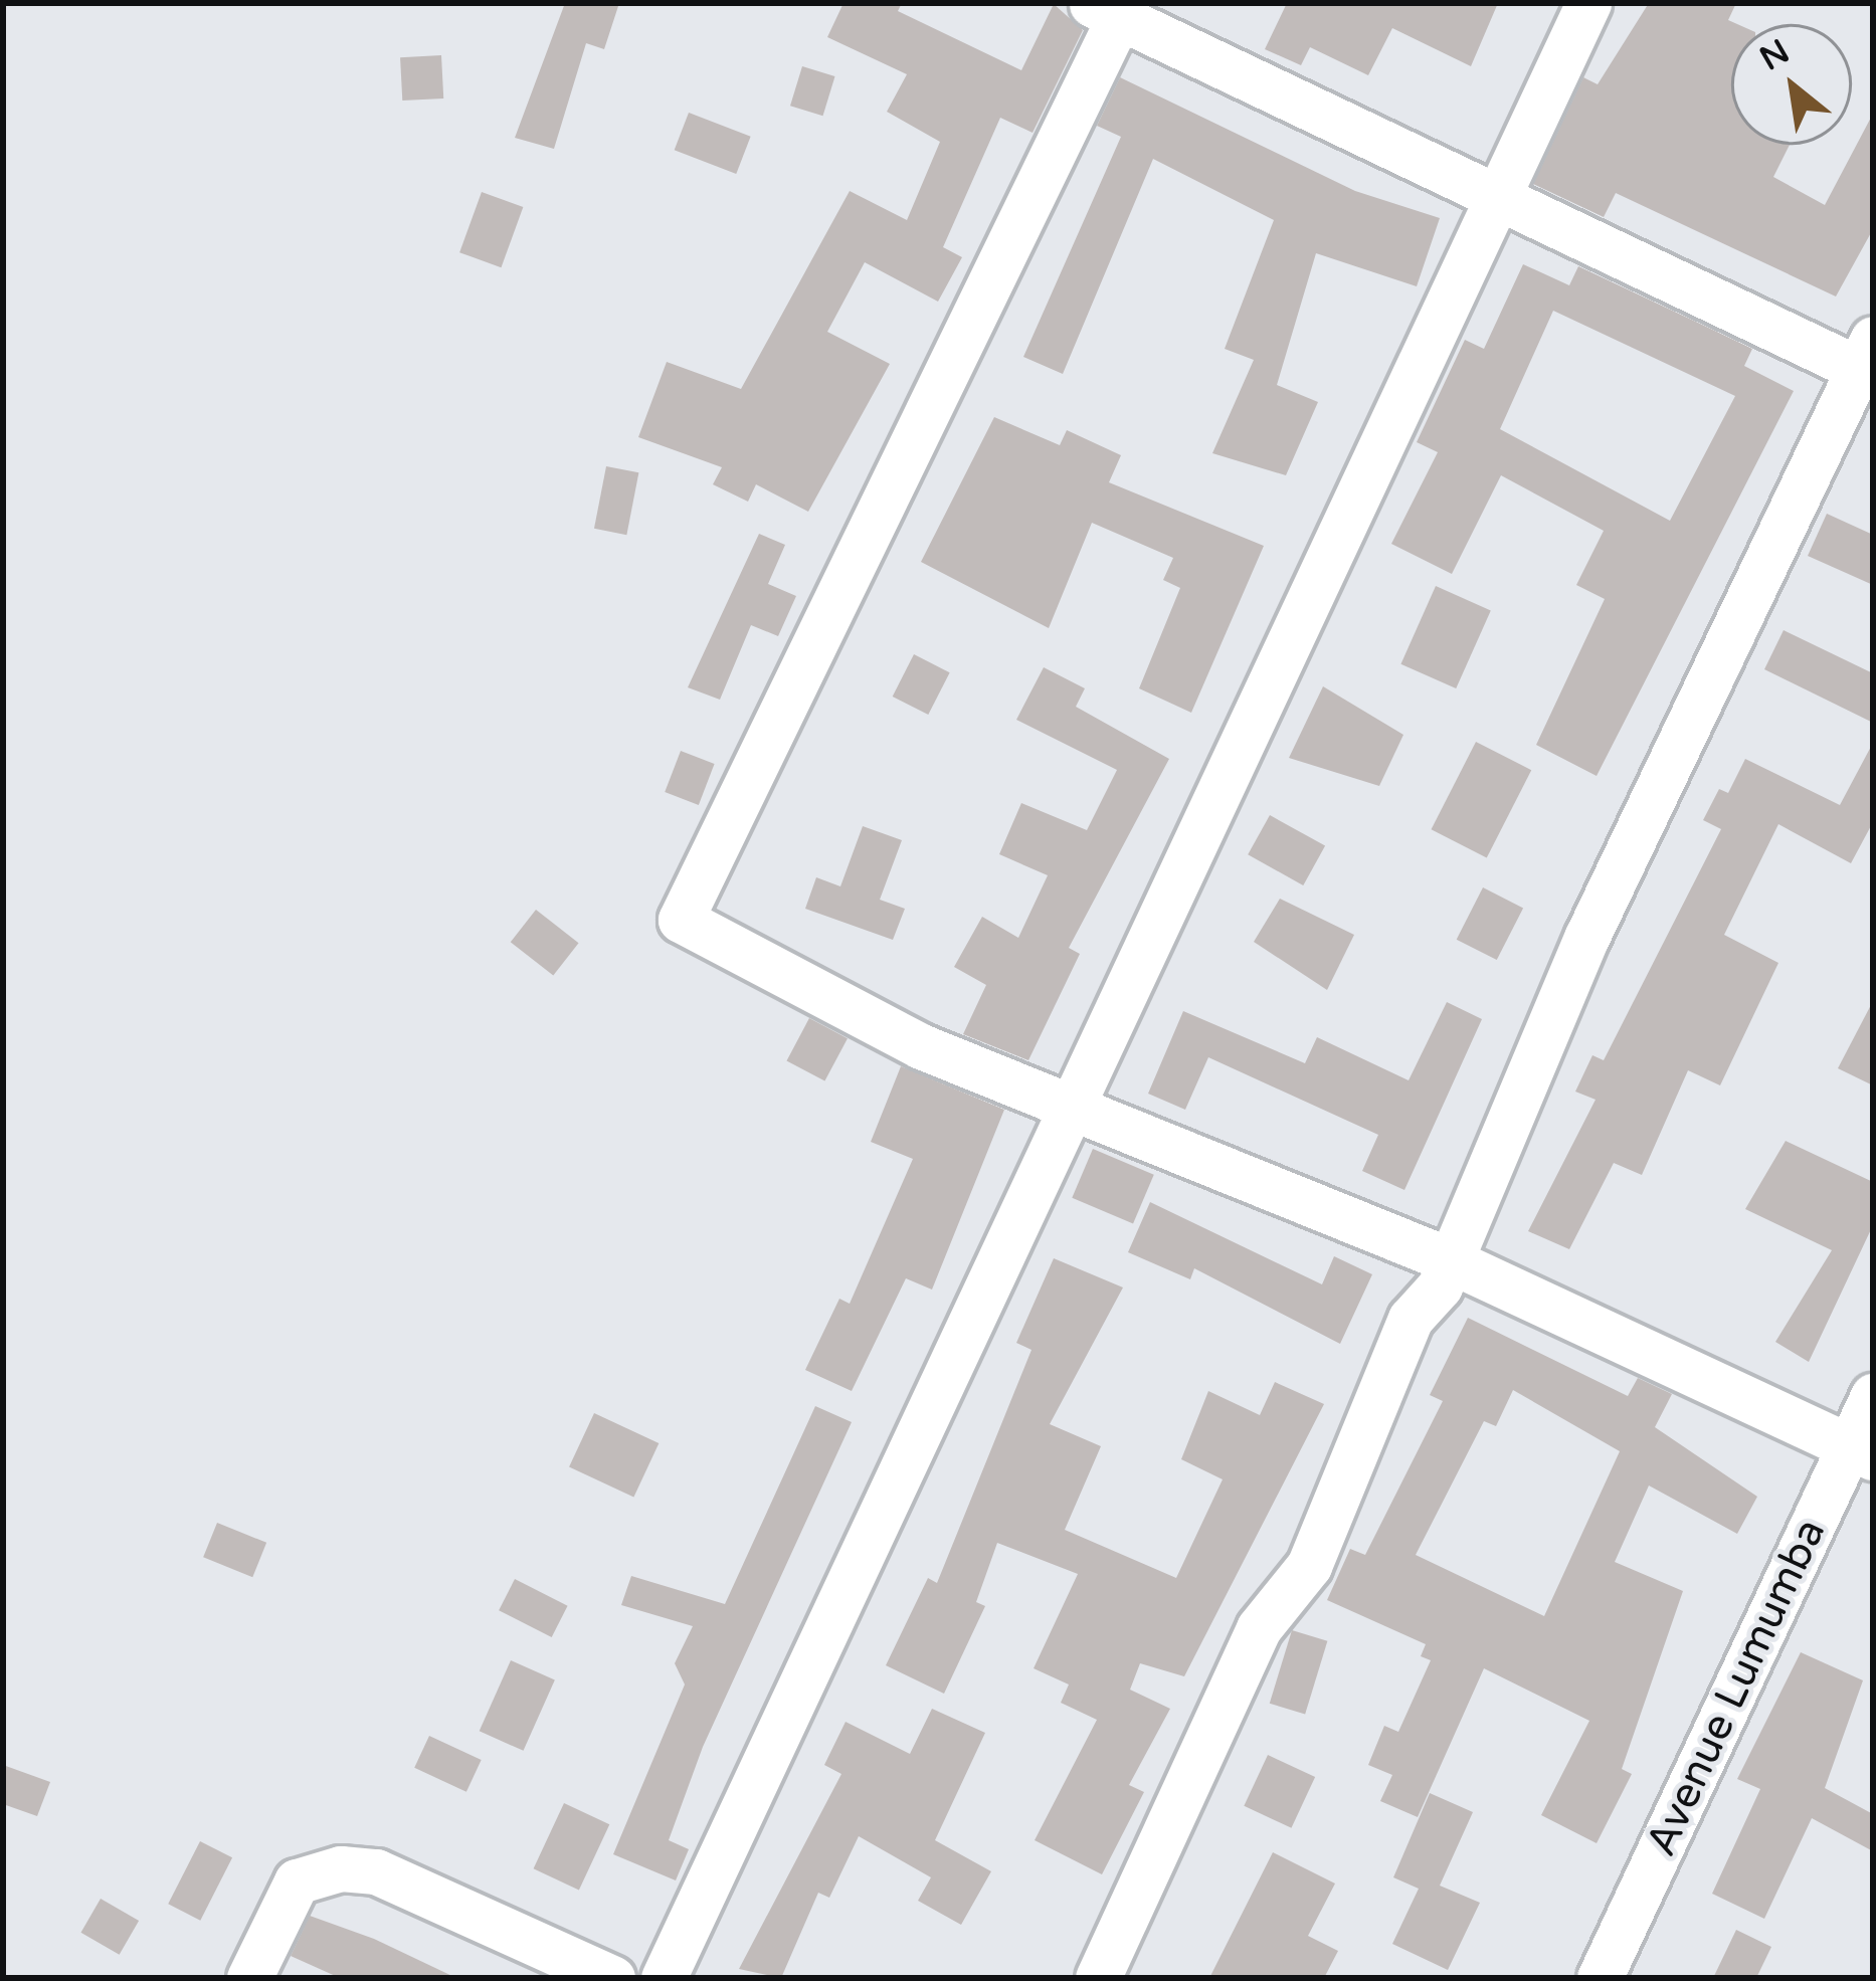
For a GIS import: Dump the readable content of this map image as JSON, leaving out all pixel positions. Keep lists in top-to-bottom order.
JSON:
{
  "streets": {
    "street": ["Avenue Lumumba"]
  },
  "north": "top left"
}
